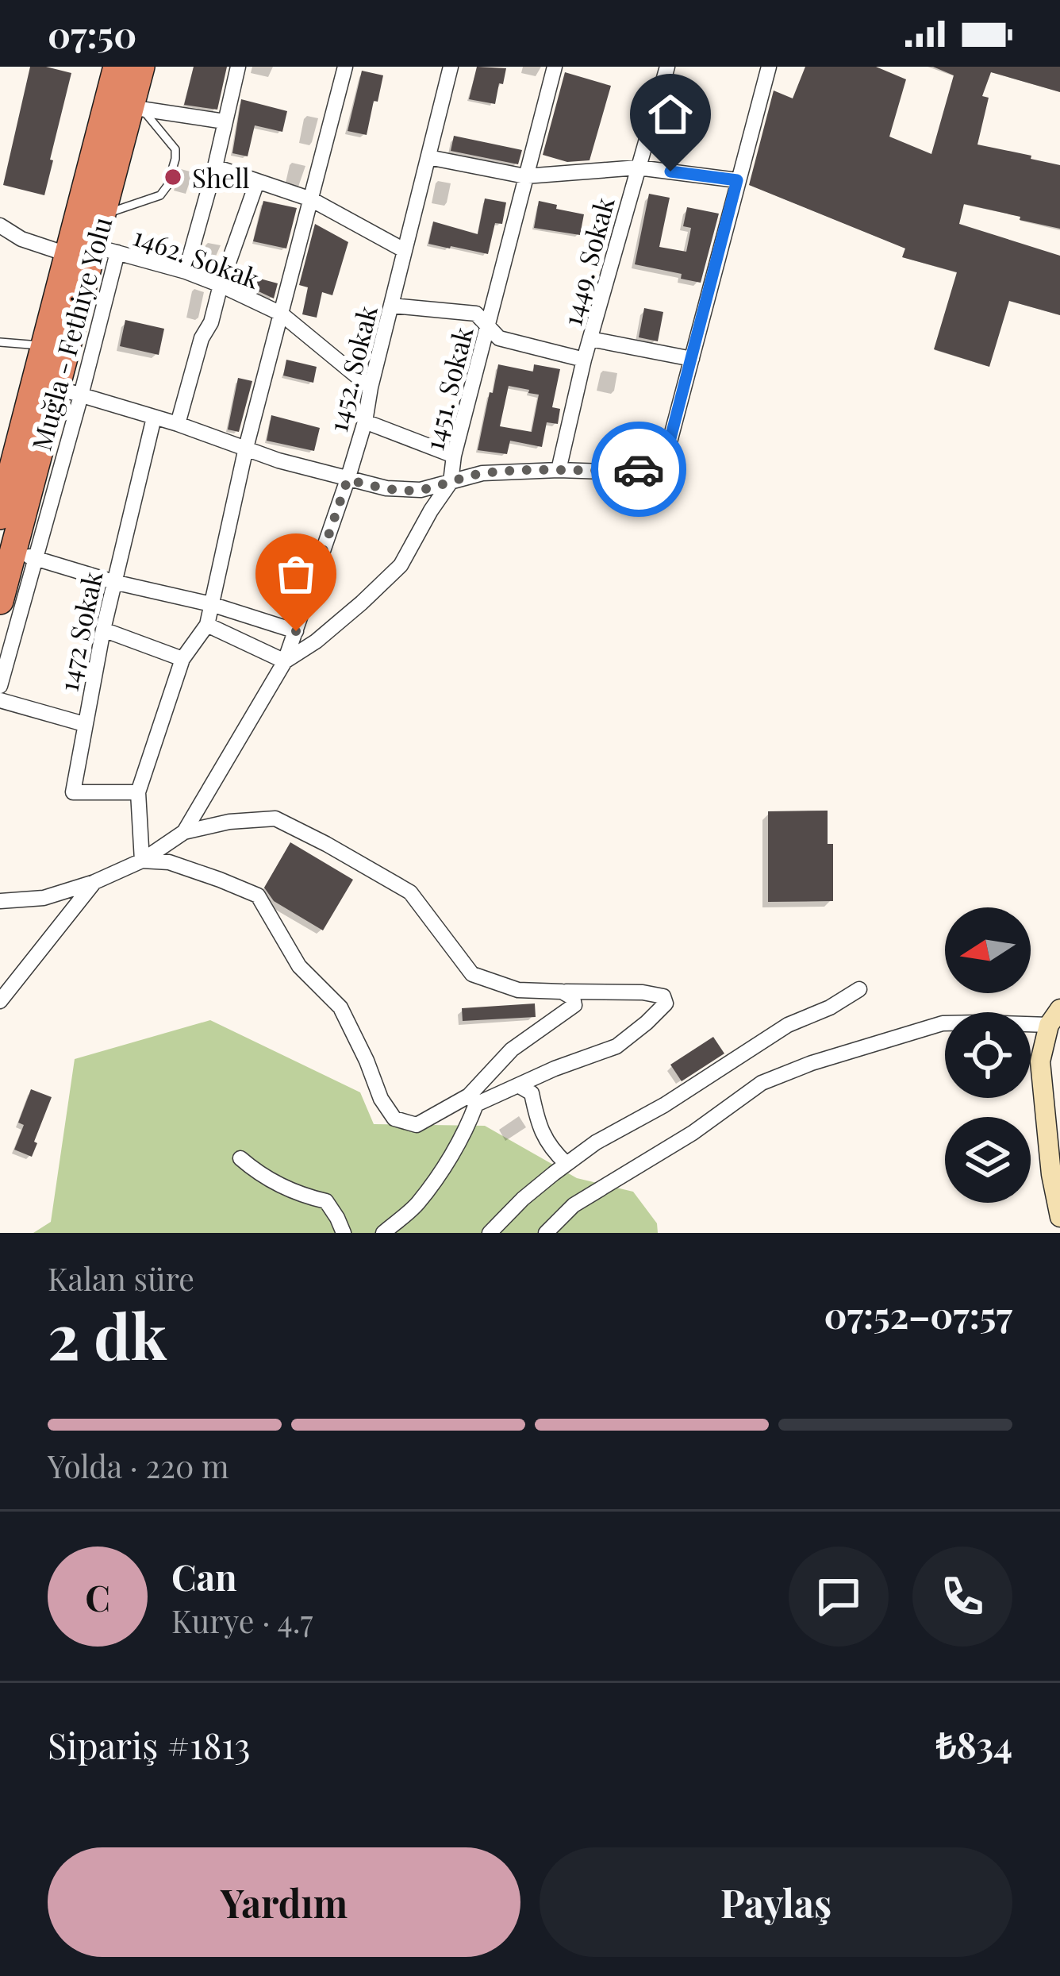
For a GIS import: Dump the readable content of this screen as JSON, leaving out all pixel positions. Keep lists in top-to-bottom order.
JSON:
{
  "streets": {
    "highway": ["Muğla - Fethiye Yolu"],
    "street": [
      "1462. Sokak",
      "1449. Sokak",
      "1452. Sokak",
      "1451. Sokak",
      "1472 Sokak"
    ]
  },
  "crossings": [
    ["1462. Sokak", "Muğla - Fethiye Yolu"],
    ["1462. Sokak", "1452. Sokak"],
    ["1452. Sokak", "1451. Sokak"]
  ],
  "places": ["Shell"],
  "north": "left",
  "page": {
    "status": "07:50",
    "heading": ["2 dk", "Kalan süre", "07:52–07:57"],
    "panel": [
      "Can",
      "Kurye · 4.7",
      "Sipariş #1813",
      "₺834"
    ],
    "bar": "Yolda · 220 m",
    "round": "C",
    "buttons": ["Yardım", "Paylaş"]
  }
}
